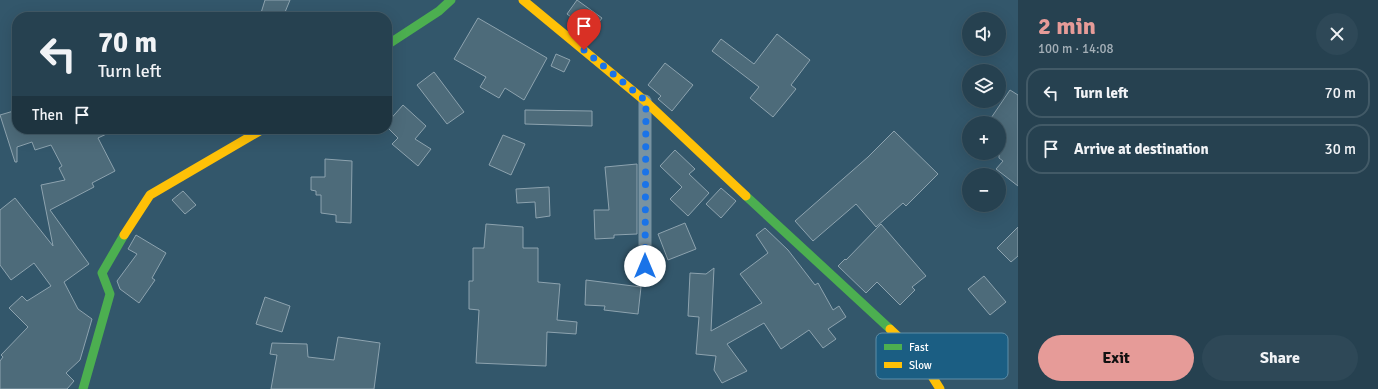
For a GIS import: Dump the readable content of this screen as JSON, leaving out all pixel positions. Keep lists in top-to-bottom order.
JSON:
{
  "legend": ["Fast", "Slow"],
  "page": {
    "heading": ["2 min", "100 m · 14:08"],
    "map_buttons": ["+", "−"],
    "turn": ["70 m", "Turn left"],
    "list": [
      {
        "name": "Turn left",
        "value": "70 m"
      },
      {
        "name": "Arrive at destination",
        "value": "30 m"
      }
    ],
    "then": "Then",
    "buttons": ["Exit", "Share"]
  }
}
